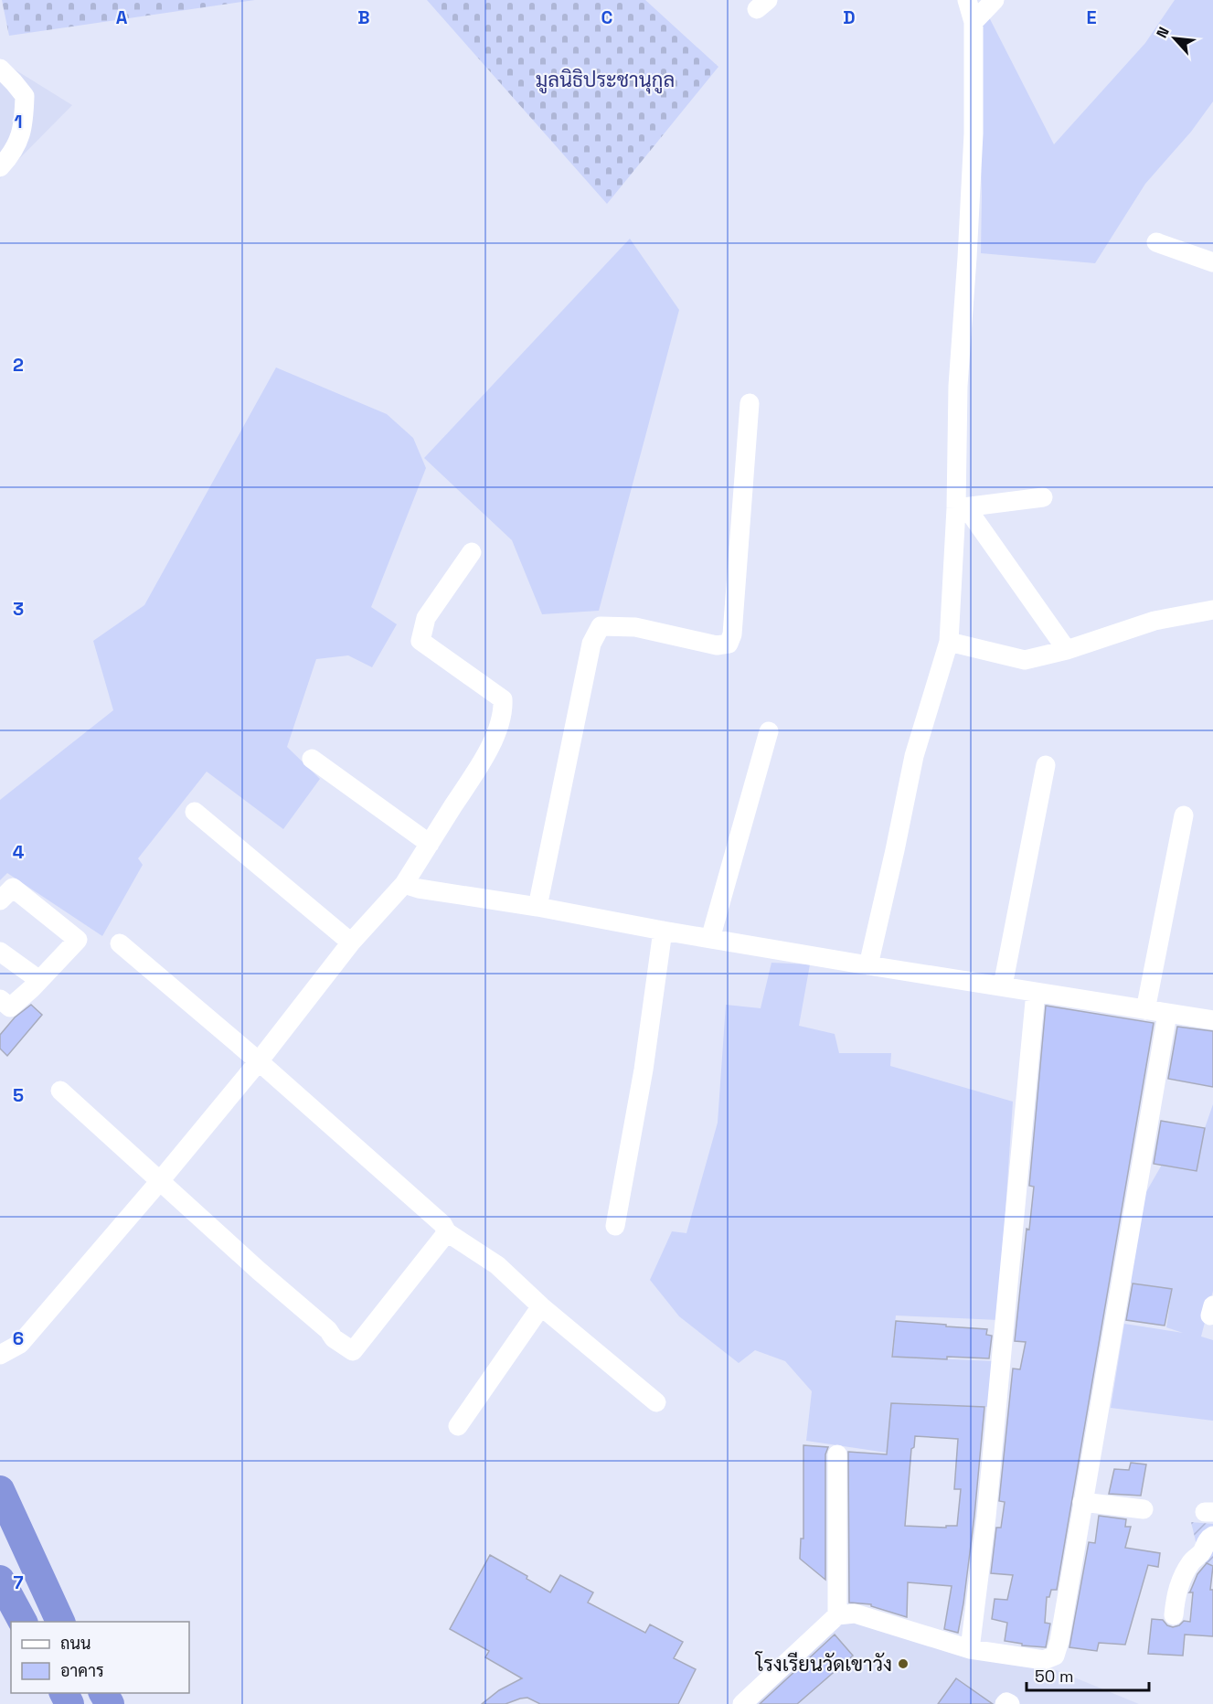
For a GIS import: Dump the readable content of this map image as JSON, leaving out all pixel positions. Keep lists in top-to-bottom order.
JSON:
{
  "parks": ["มูลนิธิประชานุกูล"],
  "places": ["โรงเรียนวัดเขาวัง"],
  "legend": ["ถนน", "อาคาร"],
  "scale_bar": "50 m",
  "north": "top left",
  "grid": {
    "columns": [
      "A",
      "B",
      "C",
      "D",
      "E"
    ],
    "rows": [
      "1",
      "2",
      "3",
      "4",
      "5",
      "6",
      "7"
    ]
  }
}
